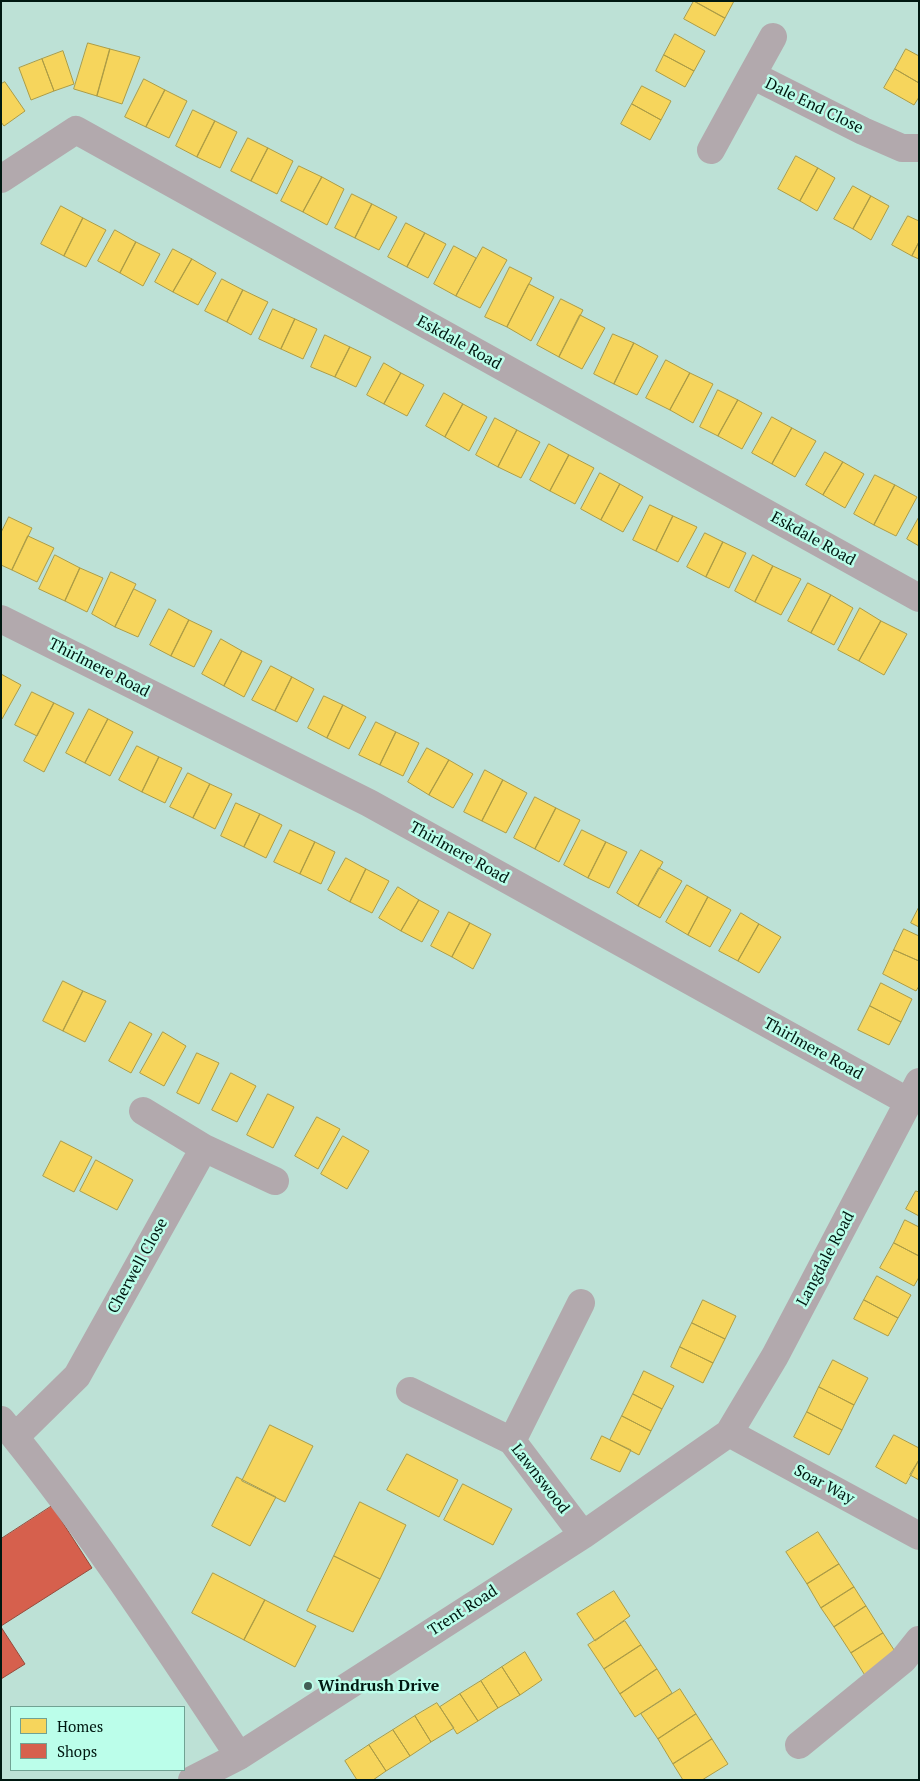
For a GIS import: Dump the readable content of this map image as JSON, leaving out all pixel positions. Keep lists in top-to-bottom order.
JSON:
{
  "streets": {
    "street": [
      "Dale End Close",
      "Eskdale Road",
      "Thirlmere Road",
      "Langdale Road",
      "Cherwell Close",
      "Lawnswood",
      "Soar Way",
      "Trent Road"
    ]
  },
  "crossings": [
    ["Thirlmere Road", "Langdale Road"],
    ["Langdale Road", "Soar Way"],
    ["Langdale Road", "Trent Road"],
    ["Lawnswood", "Trent Road"],
    ["Soar Way", "Trent Road"]
  ],
  "places": ["Windrush Drive"],
  "legend": ["Homes", "Shops"]
}
